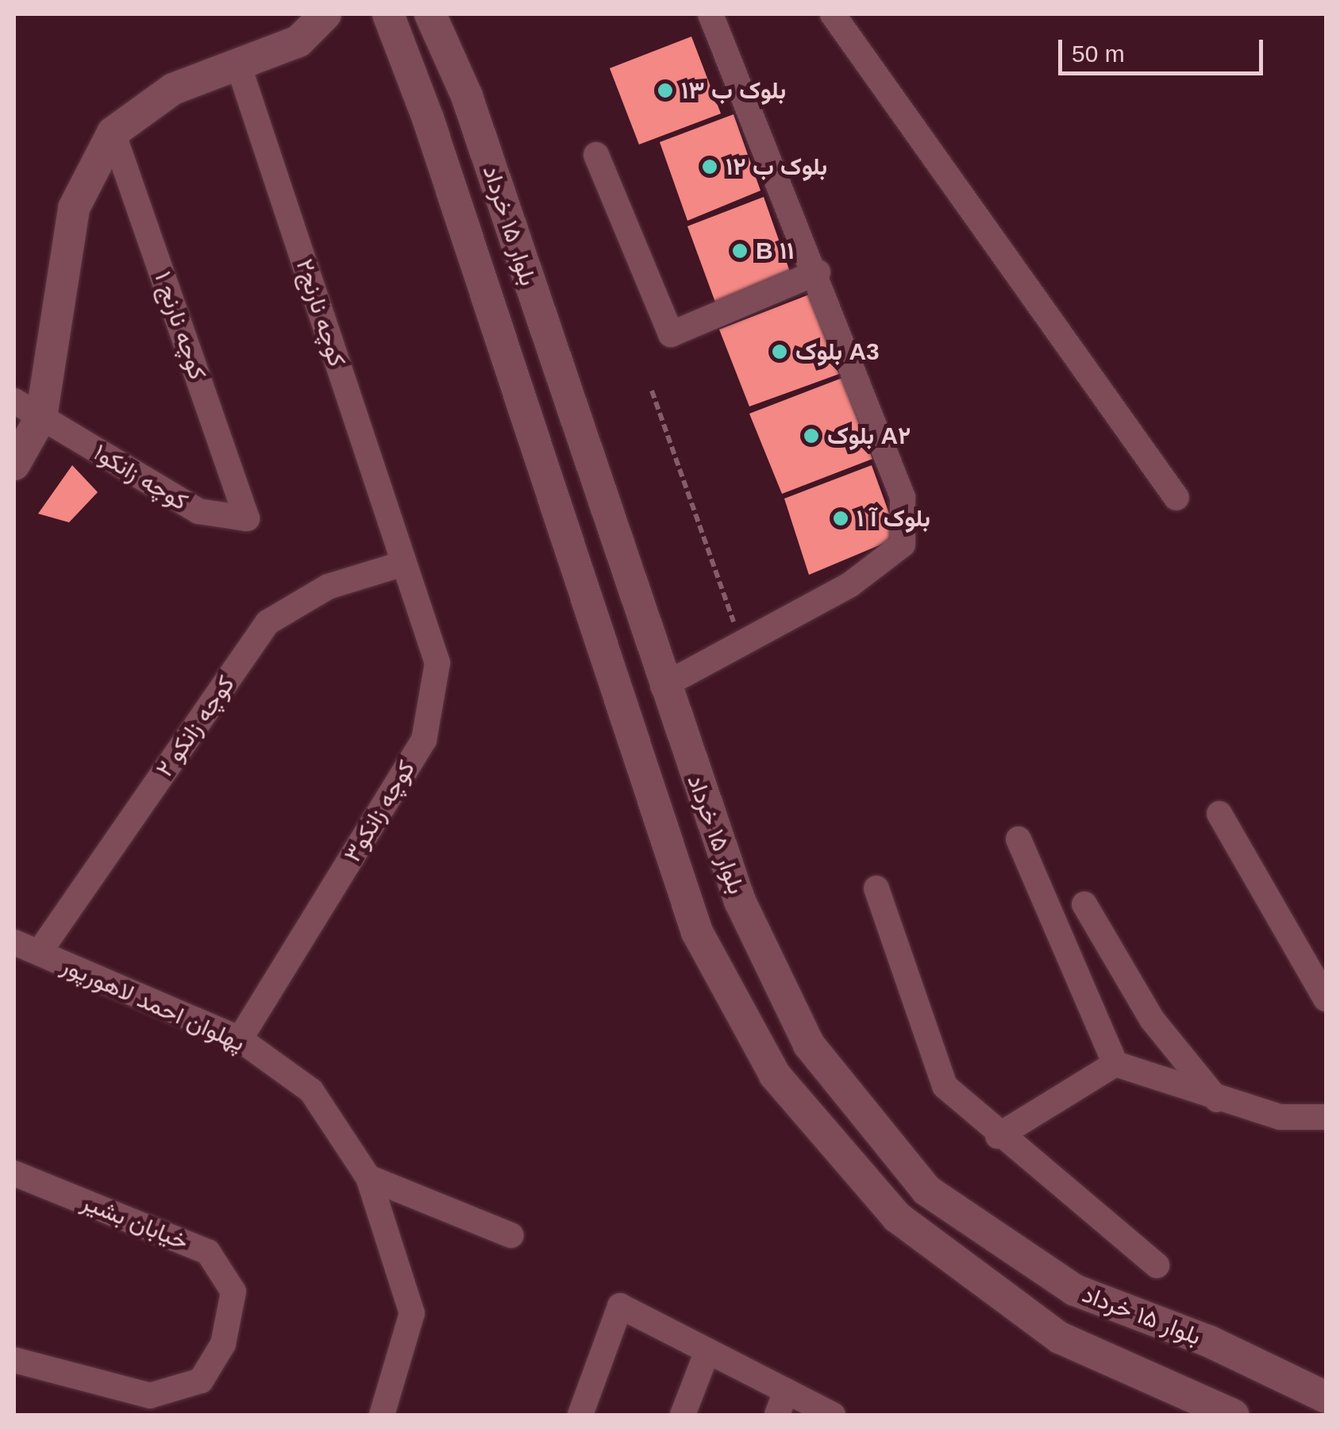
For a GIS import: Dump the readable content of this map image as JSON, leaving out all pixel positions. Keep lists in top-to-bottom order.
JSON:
{
  "streets": {
    "street": [
      "بلوار ۱۵ خرداد",
      "کوچه نارنج۲",
      "کوچه نارنج ۱",
      "کوچه زانکو۱",
      "کوچه زانکو ۲",
      "کوچه زانکو۳",
      "پهلوان احمد لاهورپور",
      "خیابان بشیر"
    ]
  },
  "crossings": [
    ["کوچه نارنج۲", "کوچه زانکو ۲"],
    ["کوچه نارنج۲", "کوچه زانکو۳"],
    ["کوچه نارنج ۱", "کوچه زانکو۱"],
    ["کوچه زانکو ۲", "کوچه زانکو۳"],
    ["کوچه زانکو ۲", "پهلوان احمد لاهورپور"],
    ["کوچه زانکو۳", "پهلوان احمد لاهورپور"]
  ],
  "places": [
    "بلوک ب ۱۳",
    "بلوک ب ۱۲",
    "B ۱۱",
    "بلوک A3",
    "بلوک A۲",
    "بلوک آ ۱"
  ],
  "scale_bar": "50 m"
}
